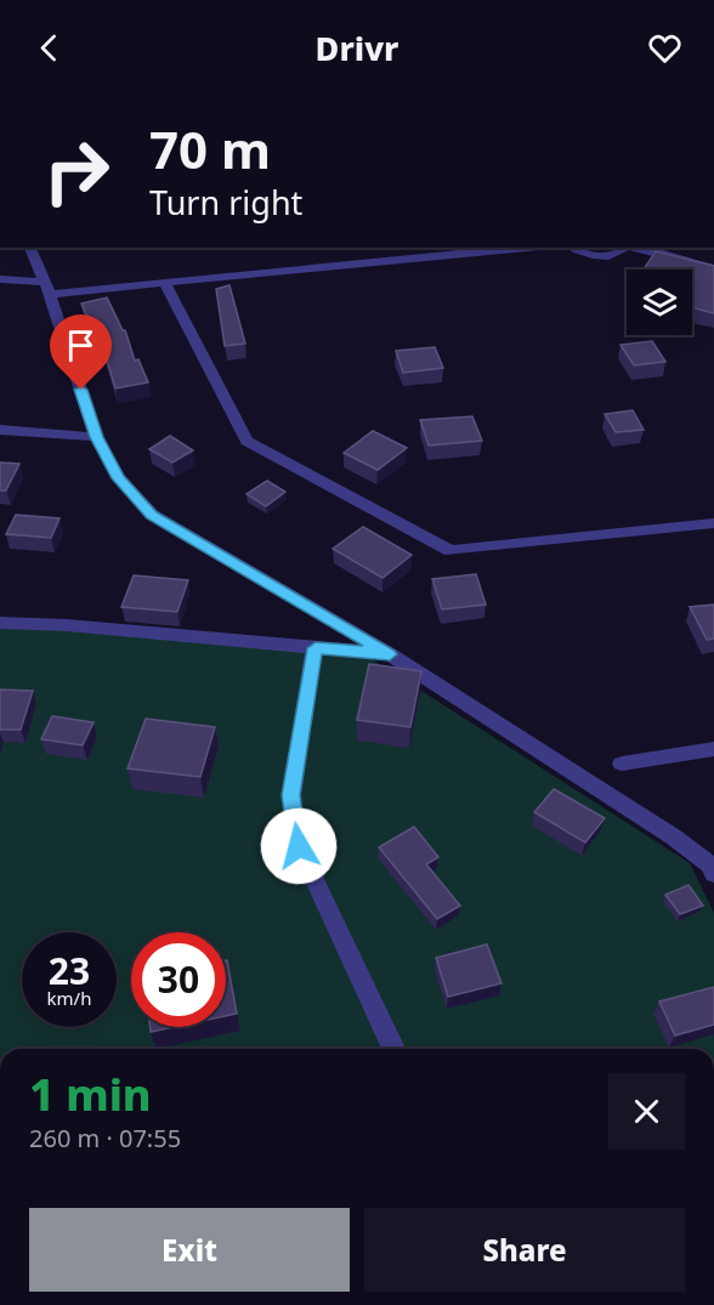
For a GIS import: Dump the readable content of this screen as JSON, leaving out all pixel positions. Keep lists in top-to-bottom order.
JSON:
{
  "page": {
    "header": "Drivr",
    "turn": ["70 m", "Turn right"],
    "speed": "23 km/h",
    "limit": "30",
    "heading": ["1 min", "260 m · 07:55"],
    "buttons": ["Exit", "Share"]
  }
}
